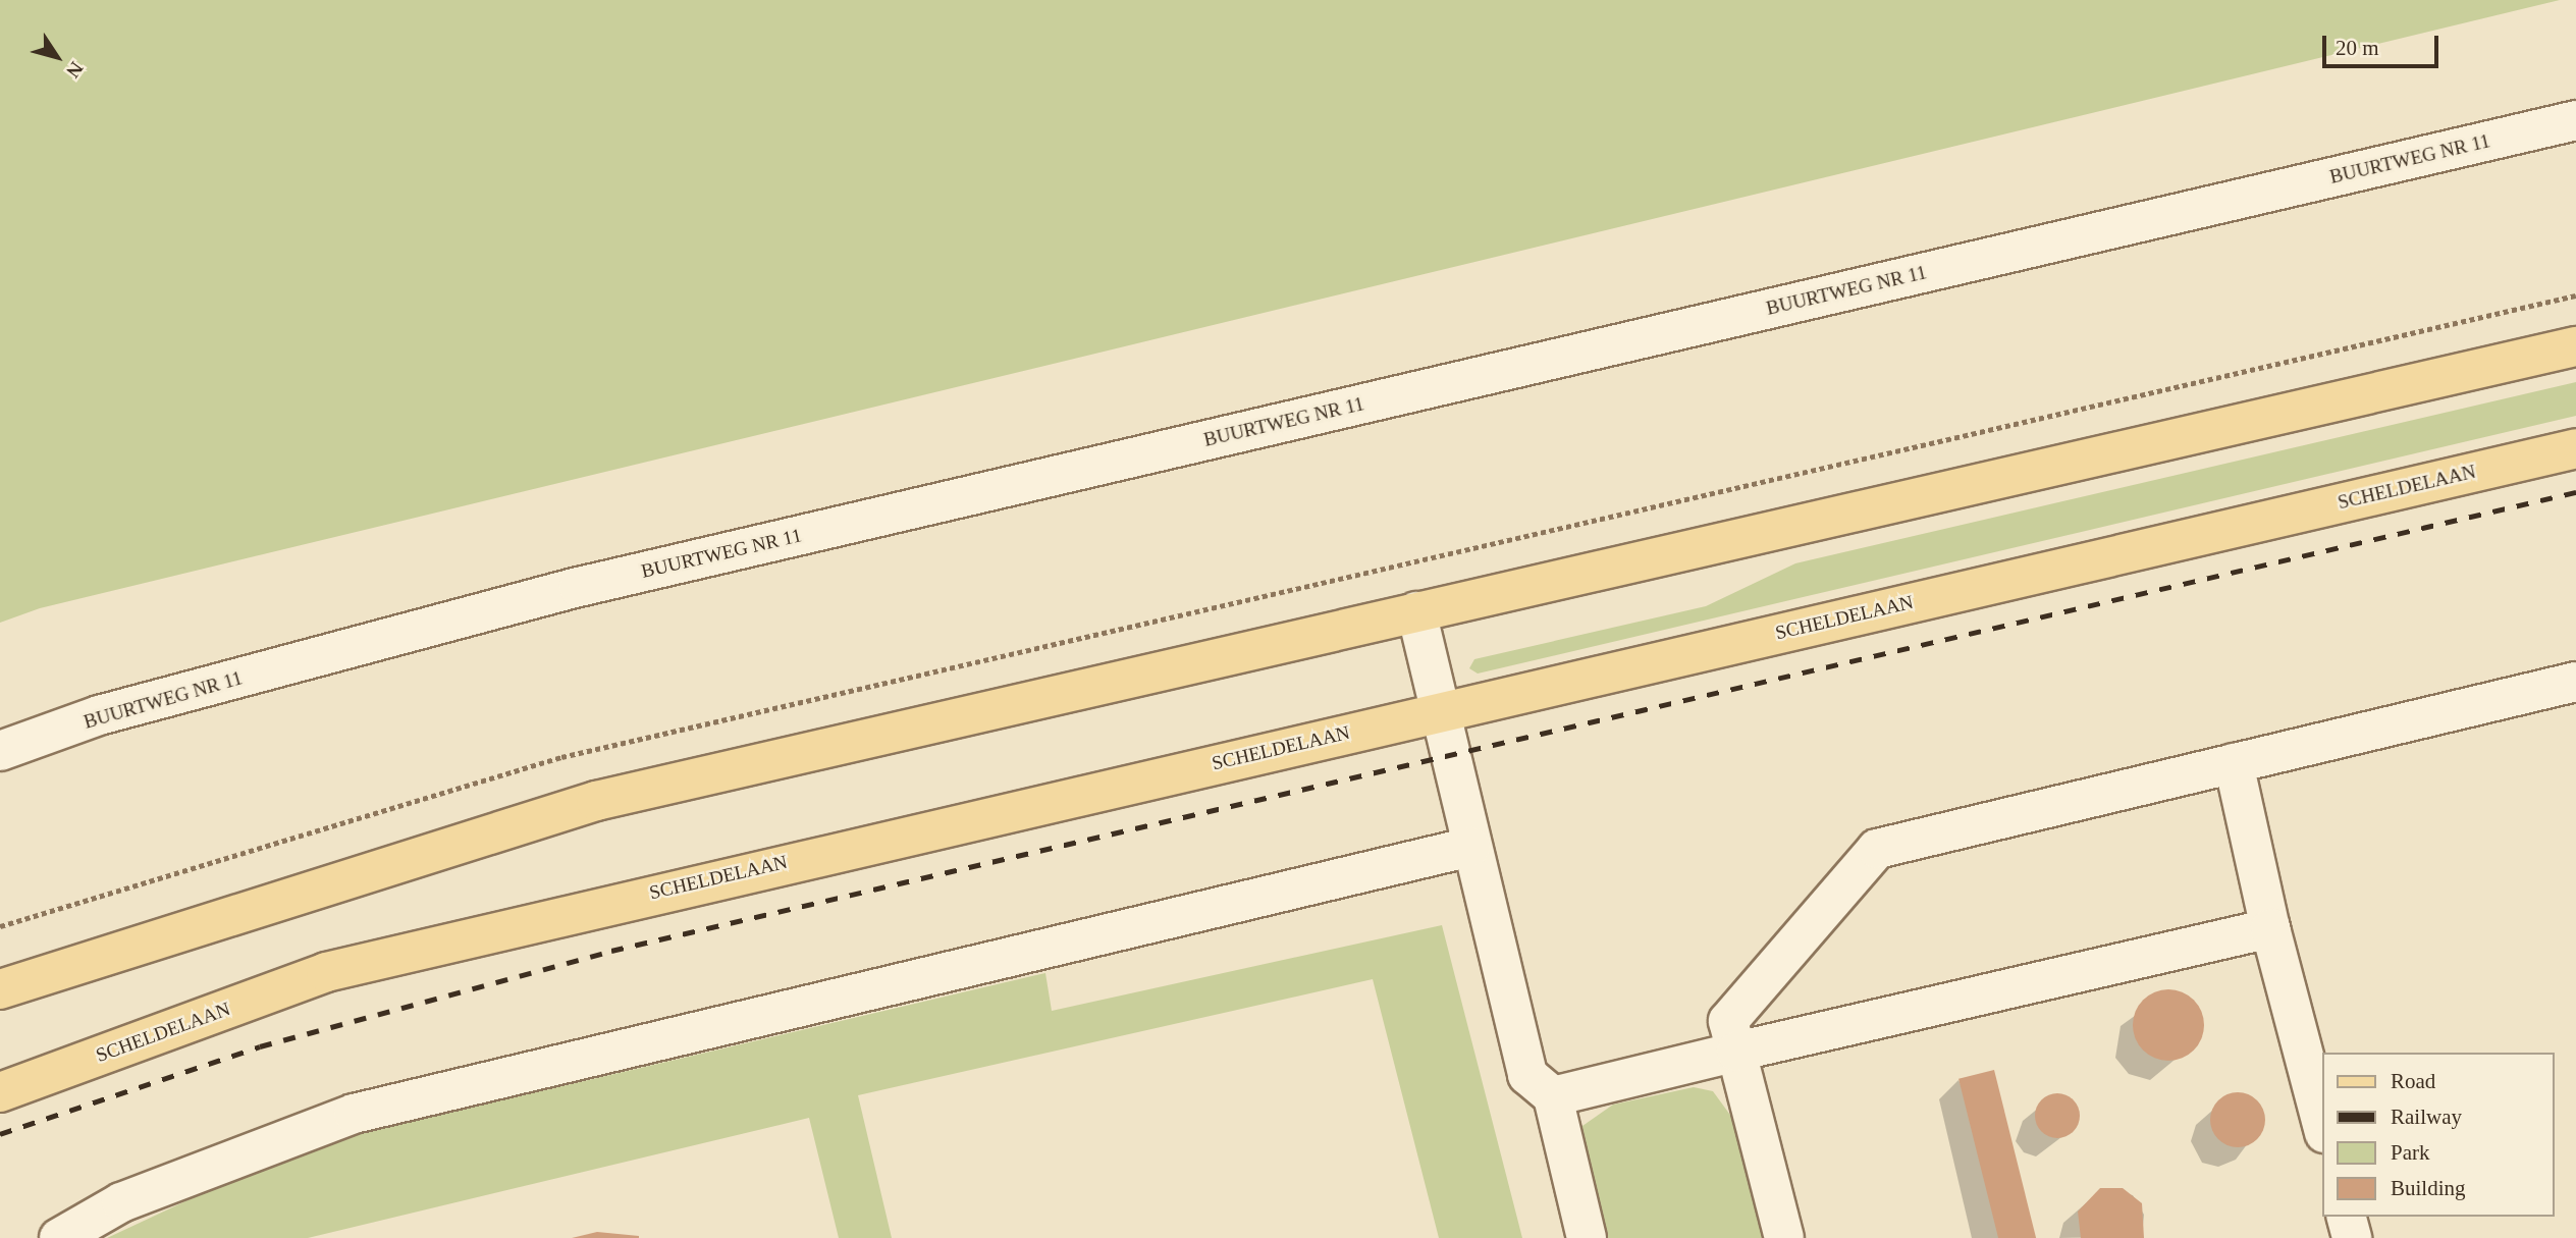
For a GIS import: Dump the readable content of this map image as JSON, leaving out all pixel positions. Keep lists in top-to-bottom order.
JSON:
{
  "streets": {
    "main road": ["SCHELDELAAN"],
    "lane": ["BUURTWEG NR 11"]
  },
  "legend": [
    "Road",
    "Railway",
    "Park",
    "Building"
  ],
  "scale_bar": "20 m",
  "north": "bottom right"
}
